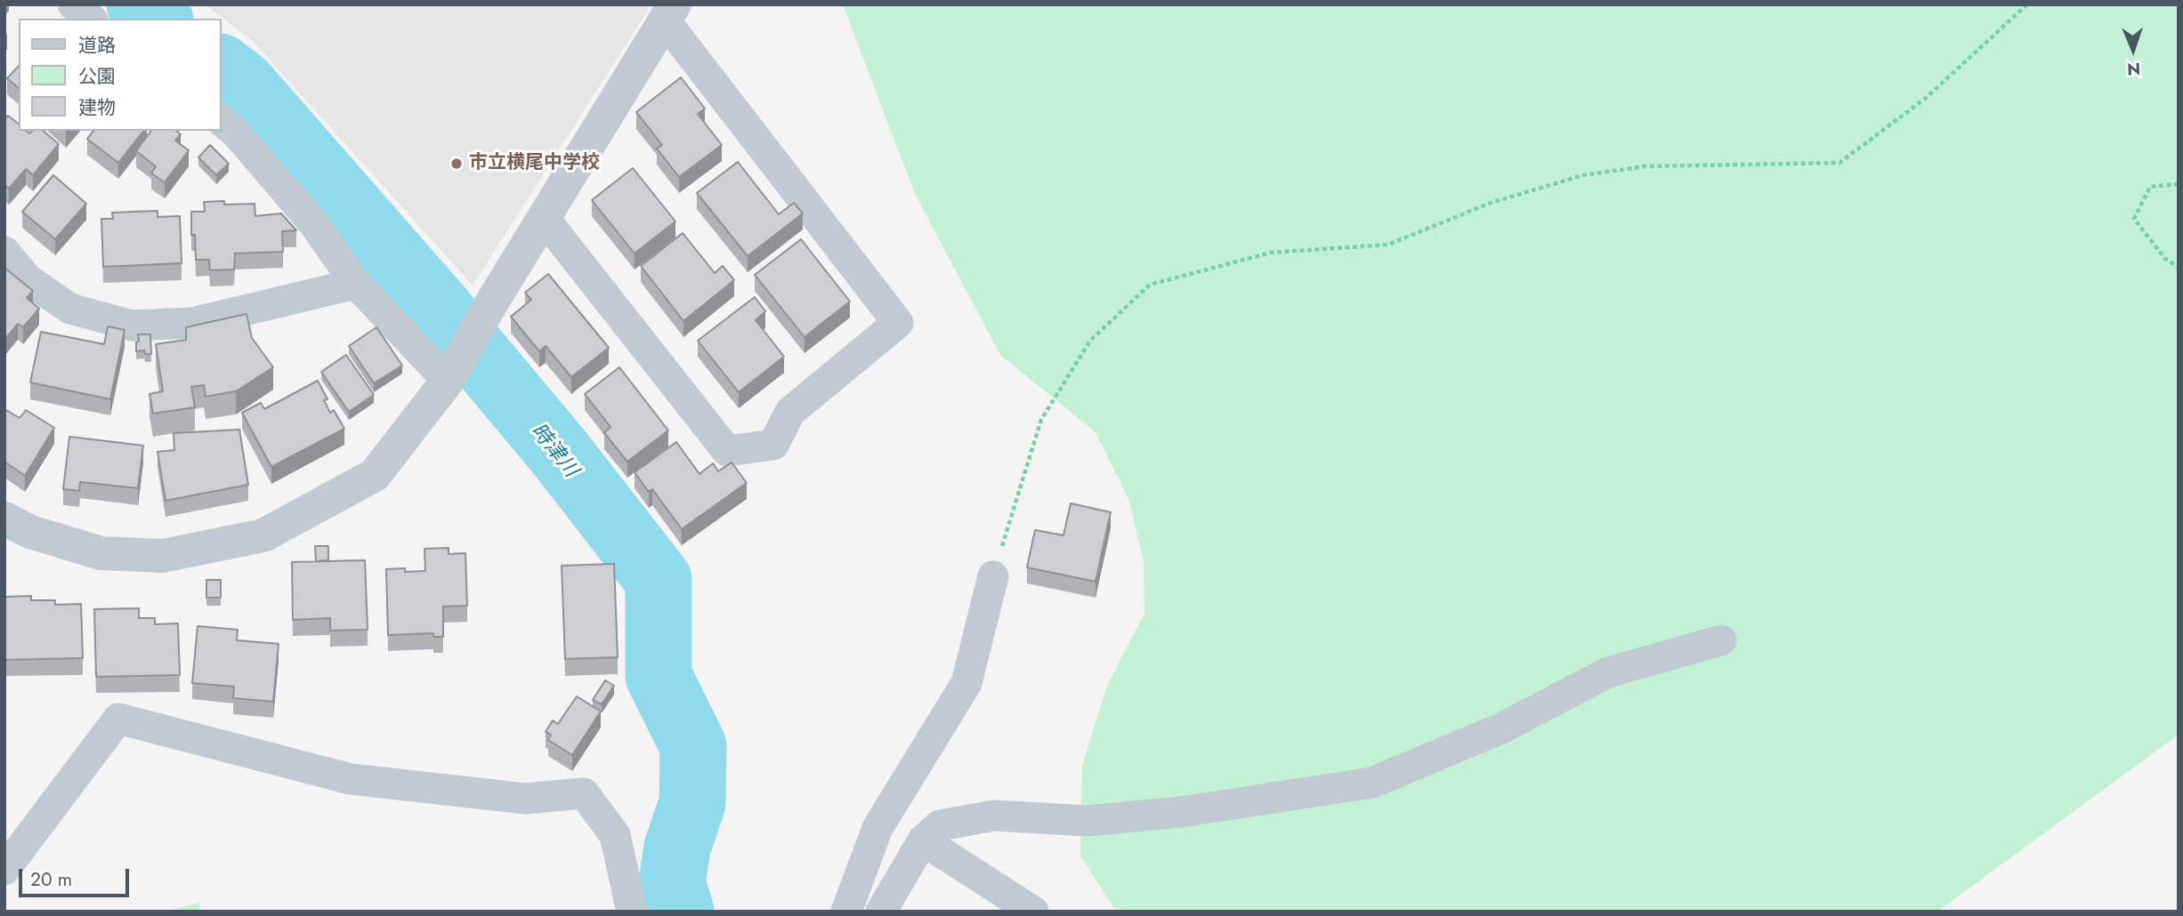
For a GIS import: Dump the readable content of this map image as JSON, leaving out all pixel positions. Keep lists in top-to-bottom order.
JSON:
{
  "water": ["時津川"],
  "places": ["市立横尾中学校"],
  "legend": ["道路", "公園", "建物"],
  "scale_bar": "20 m",
  "north": "bottom"
}
